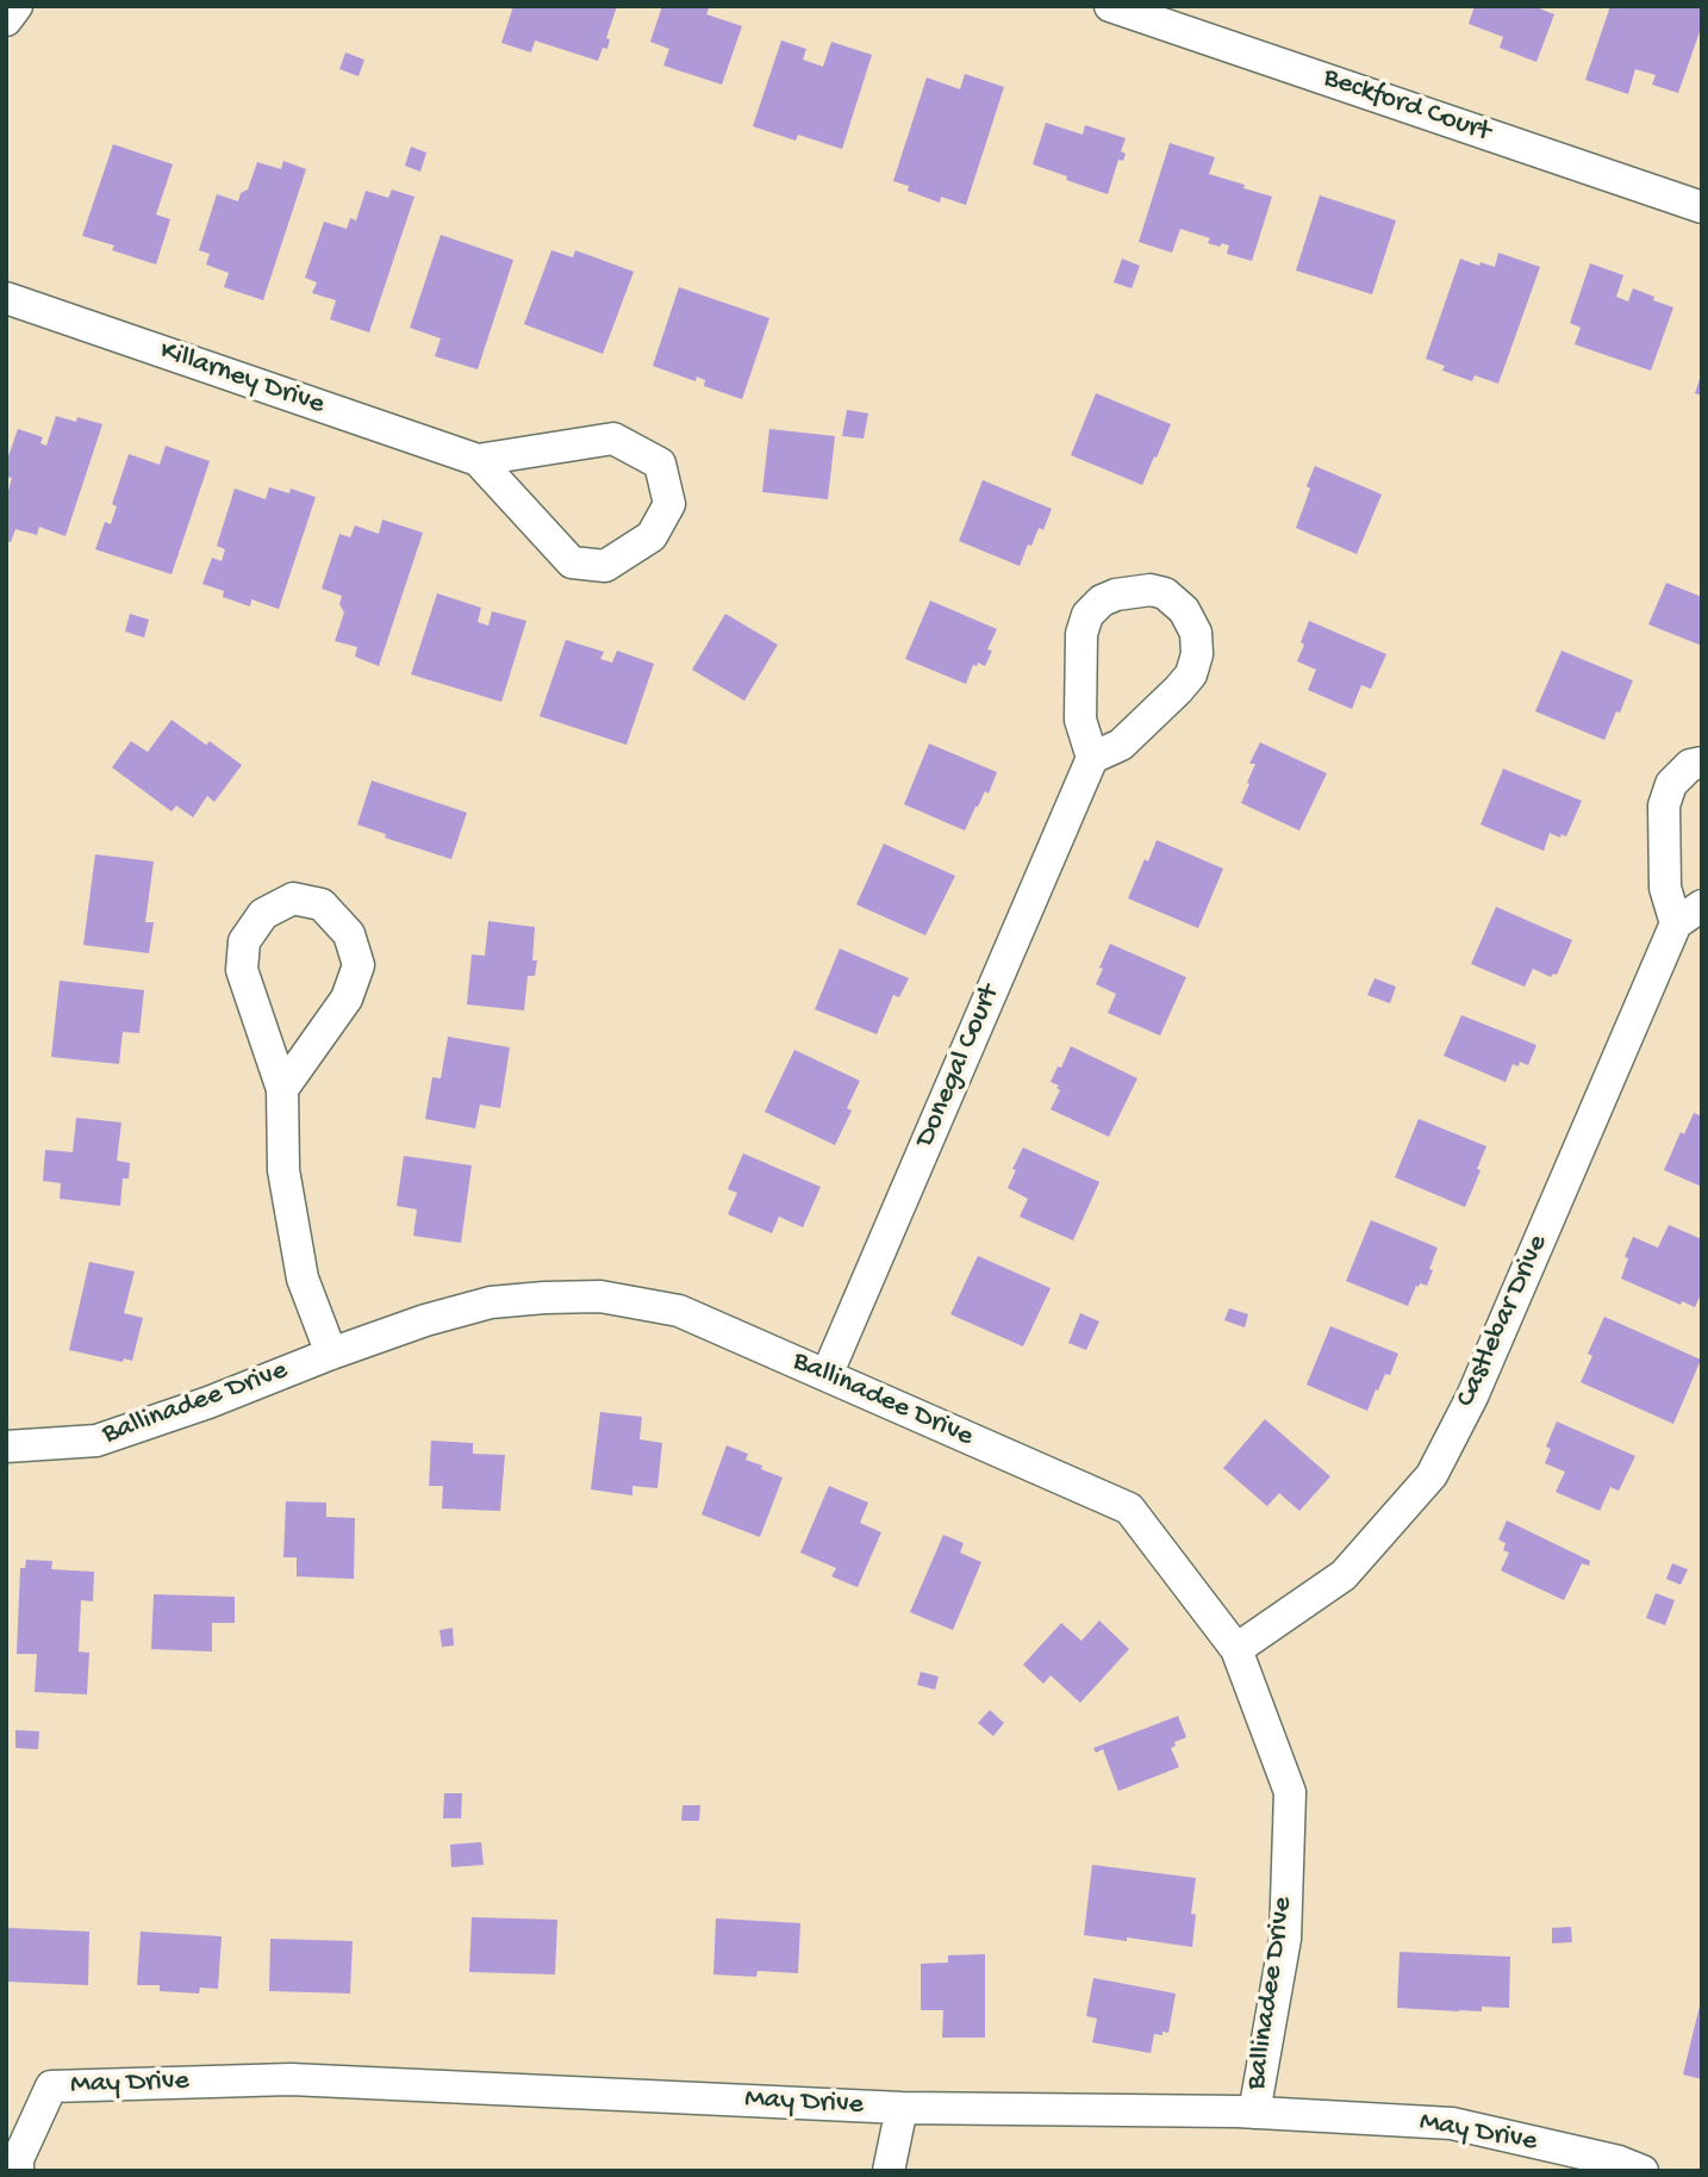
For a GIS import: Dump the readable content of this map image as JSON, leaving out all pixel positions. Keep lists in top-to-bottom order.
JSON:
{
  "streets": {
    "street": [
      "Beckford Court",
      "Killarney Drive",
      "Donegal Court",
      "Castlebar Drive",
      "Ballinadee Drive",
      "May Drive"
    ]
  },
  "crossings": [
    ["Donegal Court", "Ballinadee Drive"],
    ["Castlebar Drive", "Ballinadee Drive"],
    ["Ballinadee Drive", "May Drive"]
  ]
}
